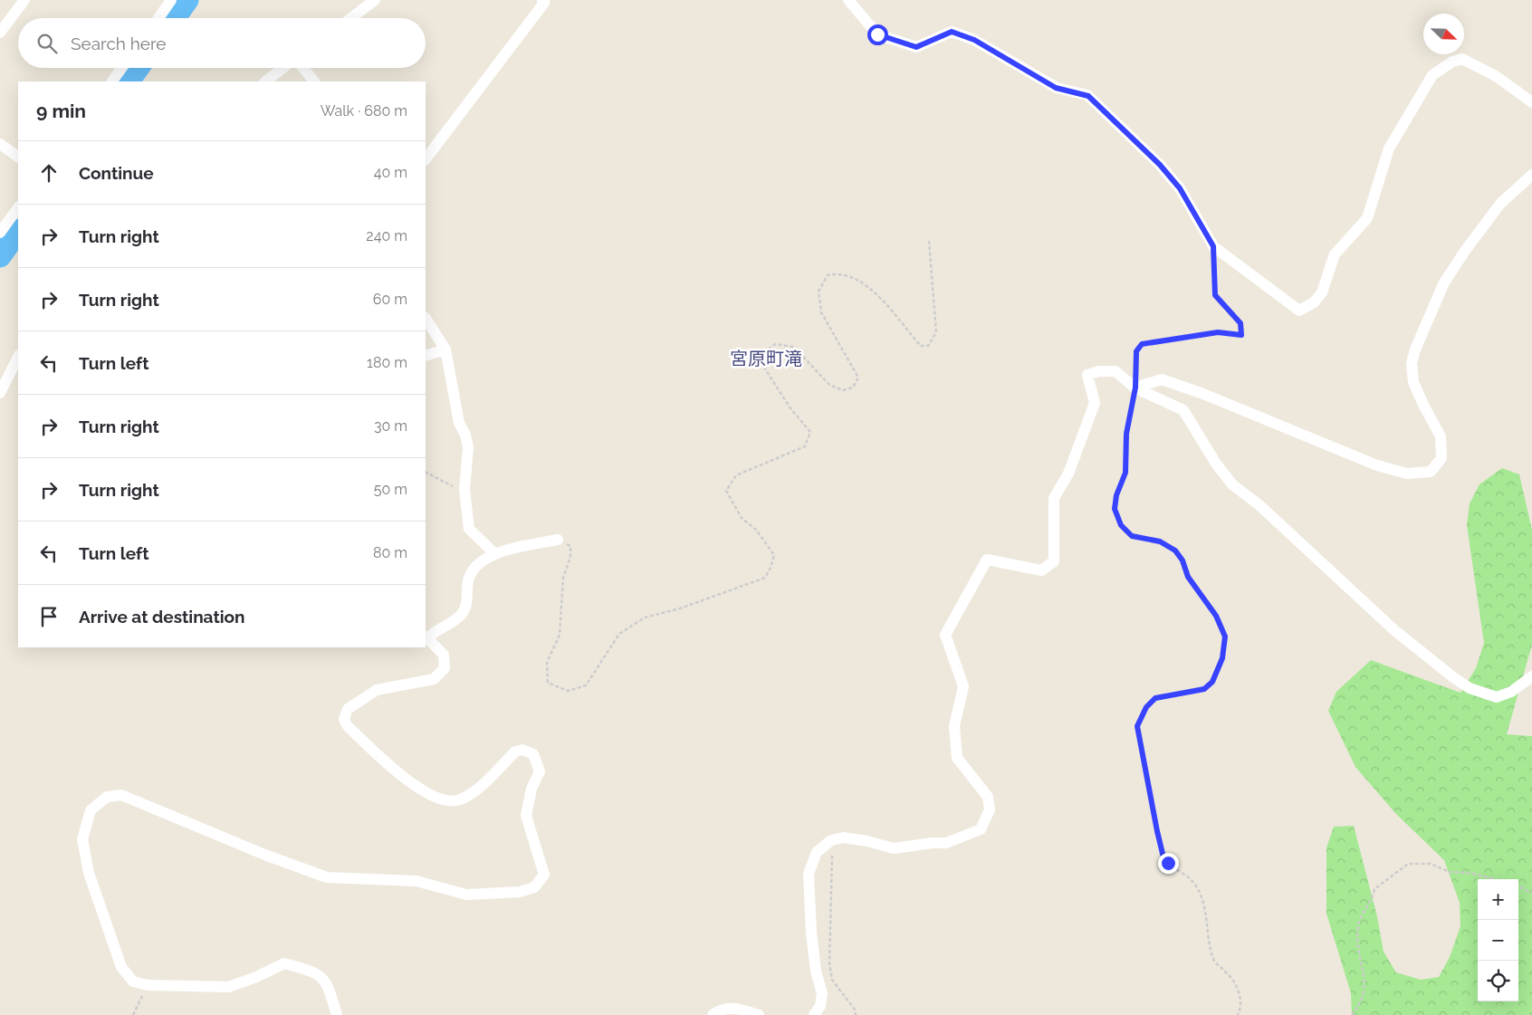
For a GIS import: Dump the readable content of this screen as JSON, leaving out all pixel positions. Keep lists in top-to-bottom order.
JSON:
{
  "districts": ["宮原町滝"],
  "north": "bottom right",
  "page": {
    "search": "Search here",
    "heading": ["9 min", "Walk · 680 m"],
    "list": [
      ["Continue", "40 m"],
      ["Turn right", "240 m"],
      ["Turn right", "60 m"],
      ["Turn left", "180 m"],
      ["Turn right", "30 m"],
      ["Turn right", "50 m"],
      ["Turn left", "80 m"],
      "Arrive at destination"
    ],
    "map_buttons": ["+", "−"]
  }
}
